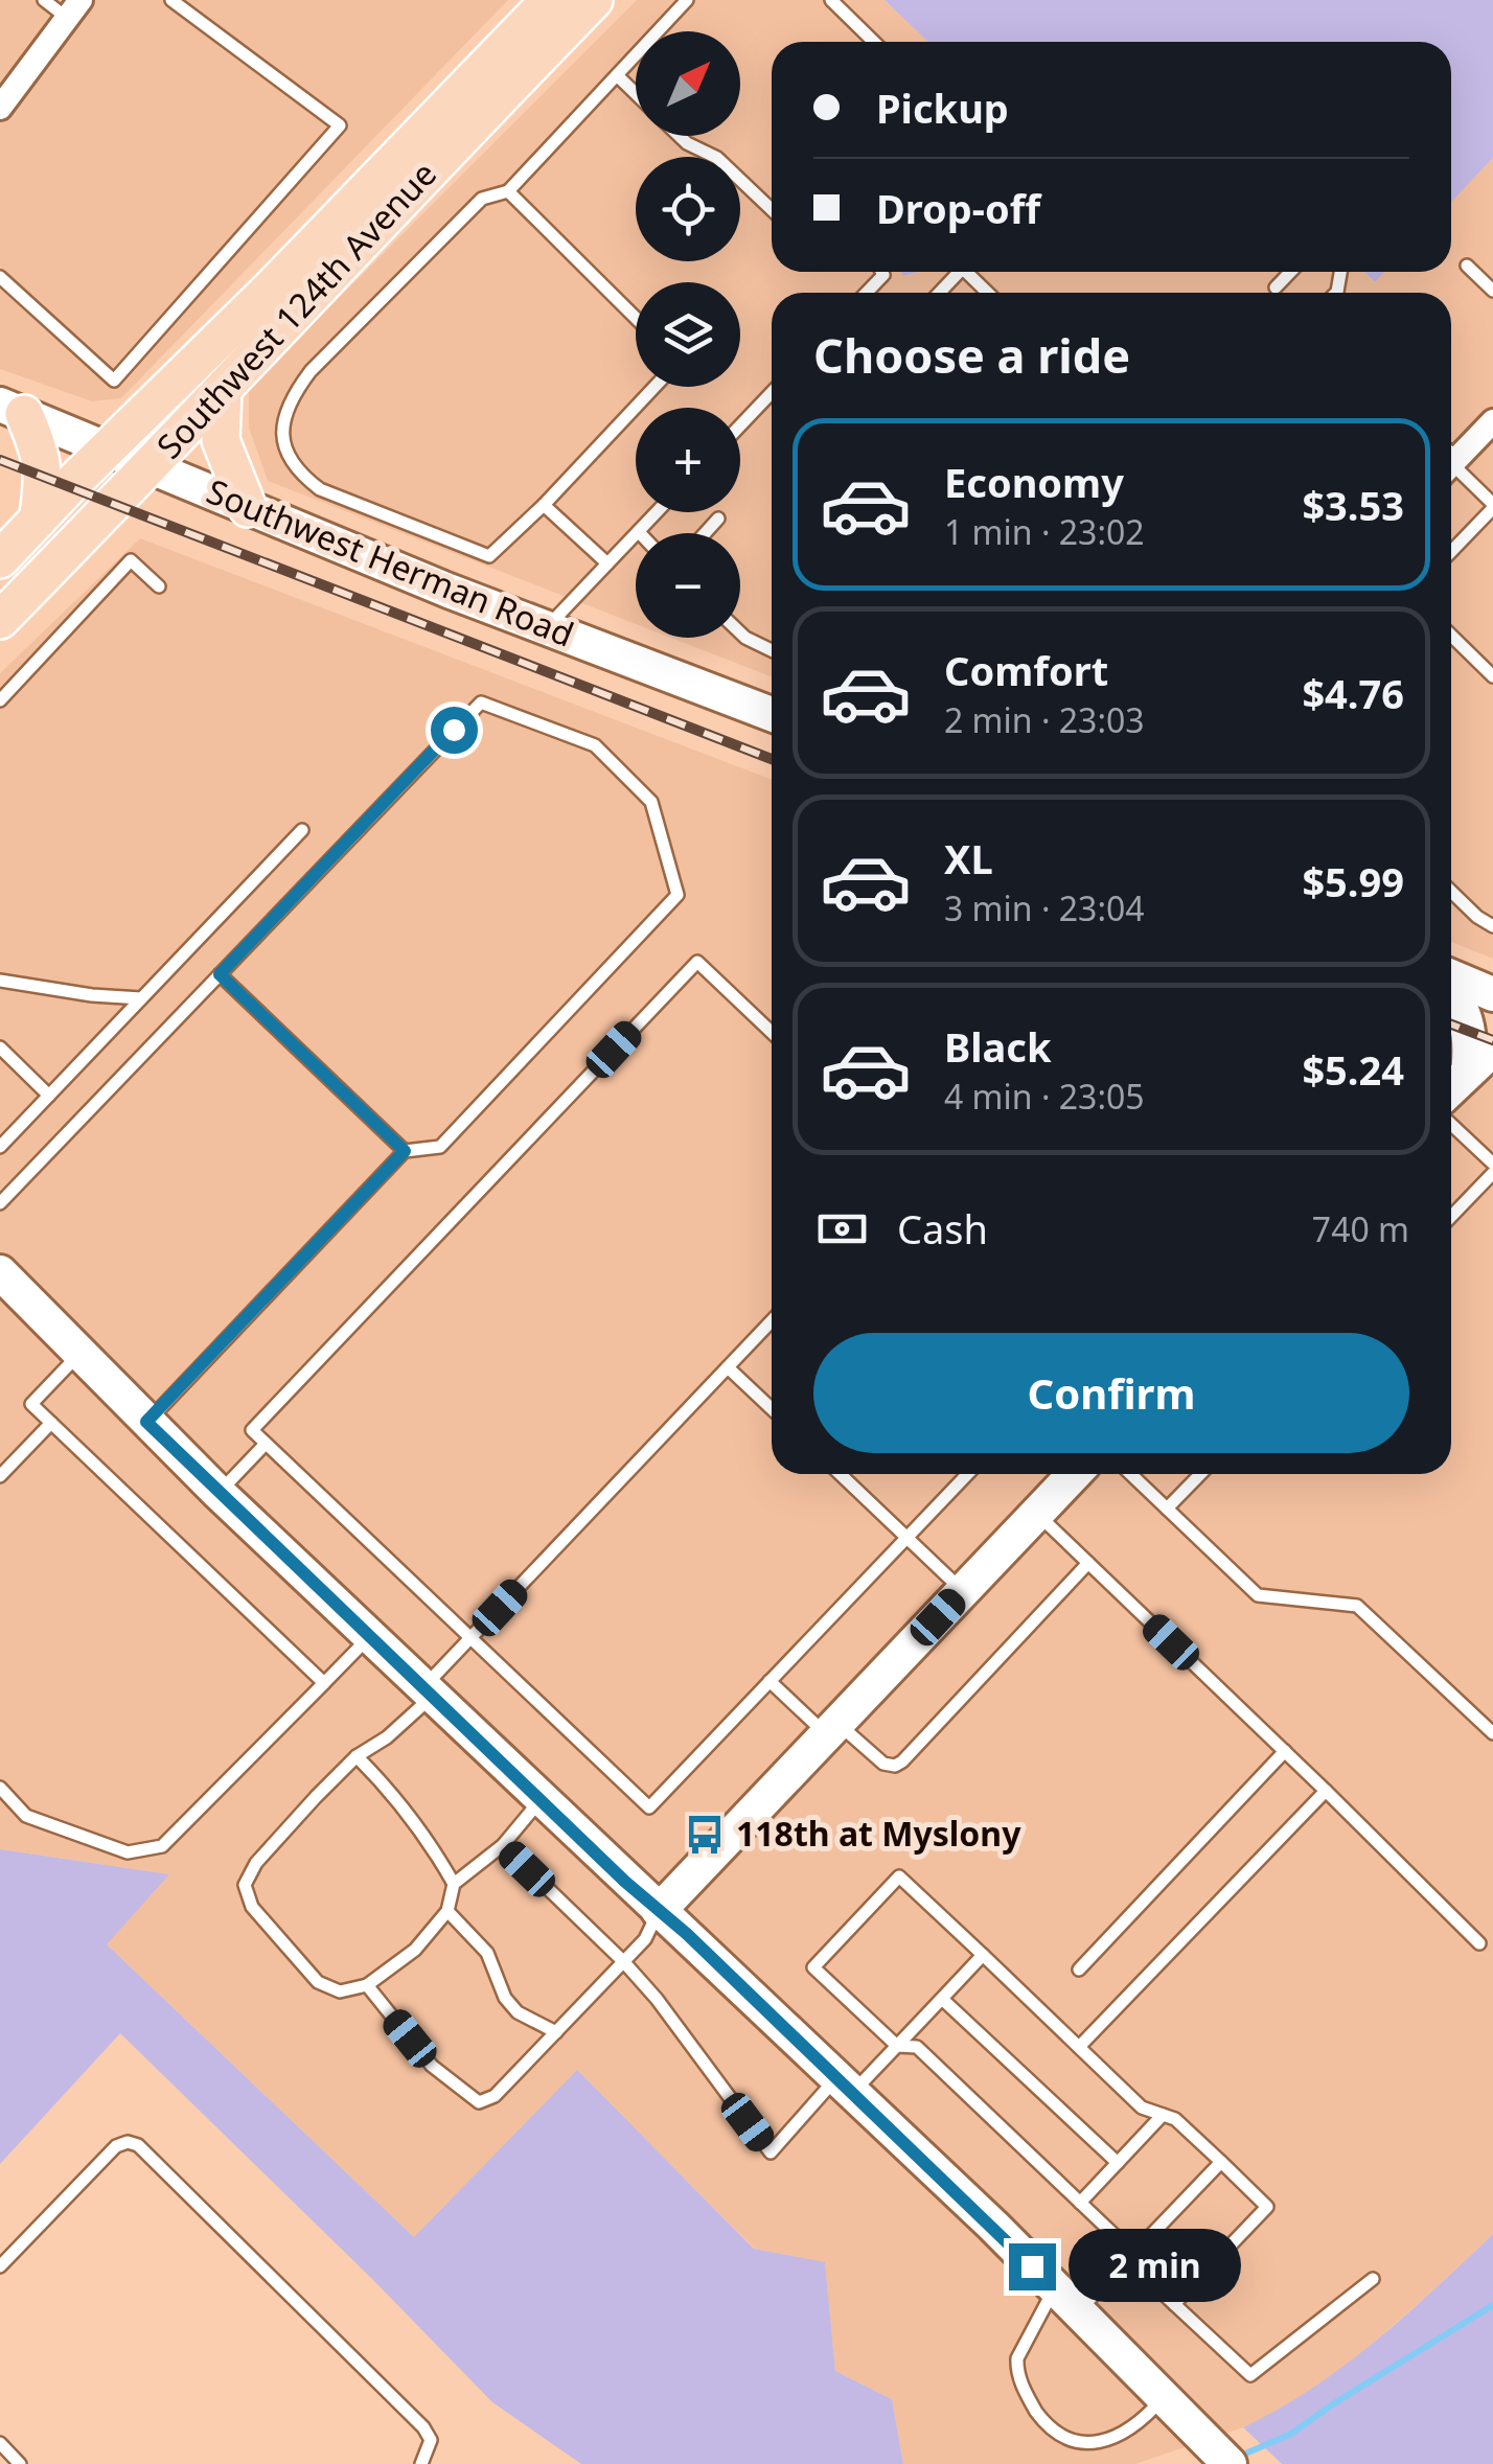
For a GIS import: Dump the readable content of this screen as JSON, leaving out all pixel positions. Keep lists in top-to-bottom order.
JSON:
{
  "streets": {
    "main road": ["Southwest 124th Avenue"],
    "street": ["Southwest Herman Road"]
  },
  "crossings": [
    ["Southwest 124th Avenue", "Southwest Herman Road"]
  ],
  "places": {
    "bus stop": ["118th at Myslony"]
  },
  "north": "top right",
  "page": {
    "map_buttons": ["+", "−"],
    "banner": ["Pickup", "Drop-off"],
    "heading": "Choose a ride",
    "list": [
      {
        "name": "Economy",
        "note": "1 min · 23:02",
        "value": "$3.53"
      },
      {
        "name": "Comfort",
        "note": "2 min · 23:03",
        "value": "$4.76"
      },
      {
        "name": "XL",
        "note": "3 min · 23:04",
        "value": "$5.99"
      },
      {
        "name": "Black",
        "note": "4 min · 23:05",
        "value": "$5.24"
      }
    ],
    "pay": ["Cash", "740 m"],
    "buttons": "Confirm",
    "bubble": "2 min"
  }
}
